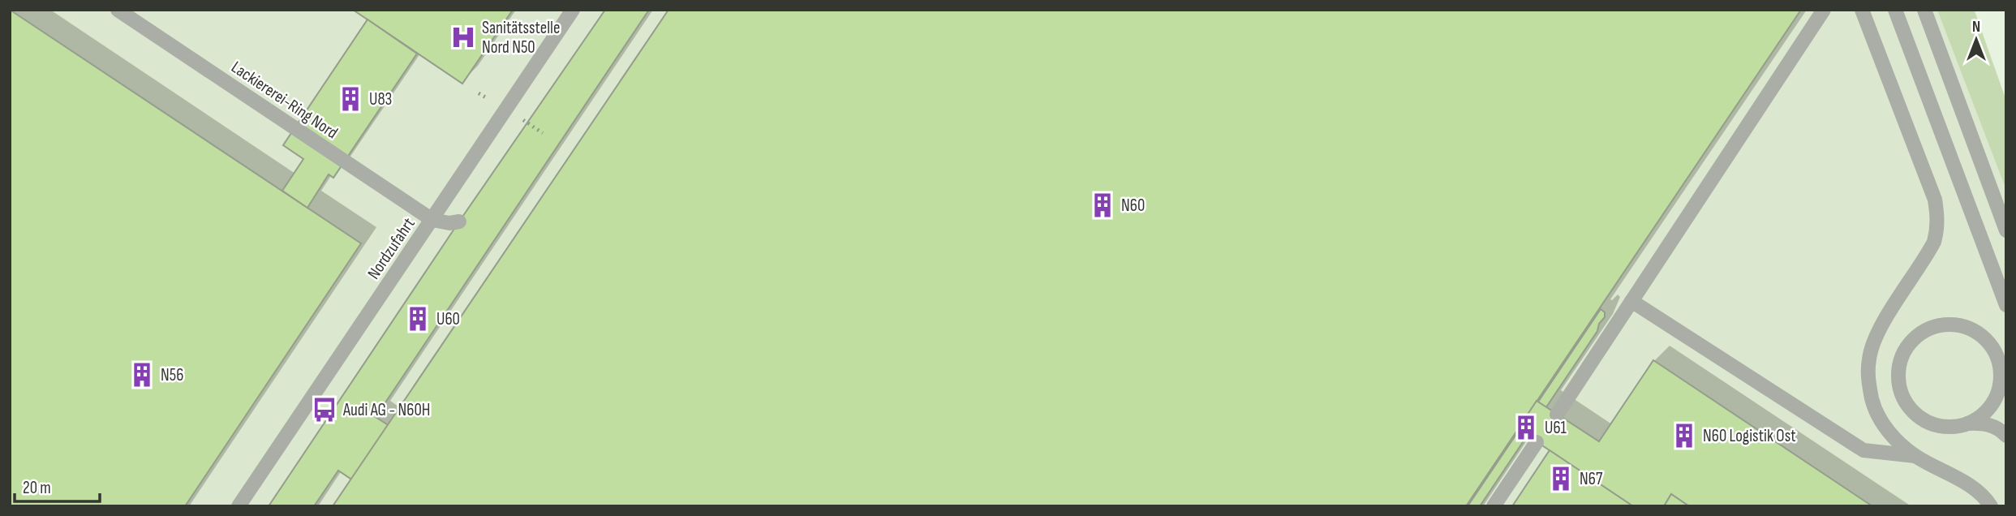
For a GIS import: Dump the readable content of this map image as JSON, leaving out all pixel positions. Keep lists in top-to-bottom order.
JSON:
{
  "streets": {
    "lane": ["Lackiererei-Ring Nord", "Nordzufahrt"]
  },
  "crossings": [
    ["Lackiererei-Ring Nord", "Nordzufahrt"]
  ],
  "places": {
    "hospital": ["Sanitätsstelle Nord N50"],
    "building": [
      "U83",
      "N60",
      "U60",
      "N56",
      "U61",
      "N60 Logistik Ost",
      "N67"
    ],
    "bus stop": ["Audi AG - N60H"]
  },
  "scale_bar": "20 m",
  "north": "top"
}
